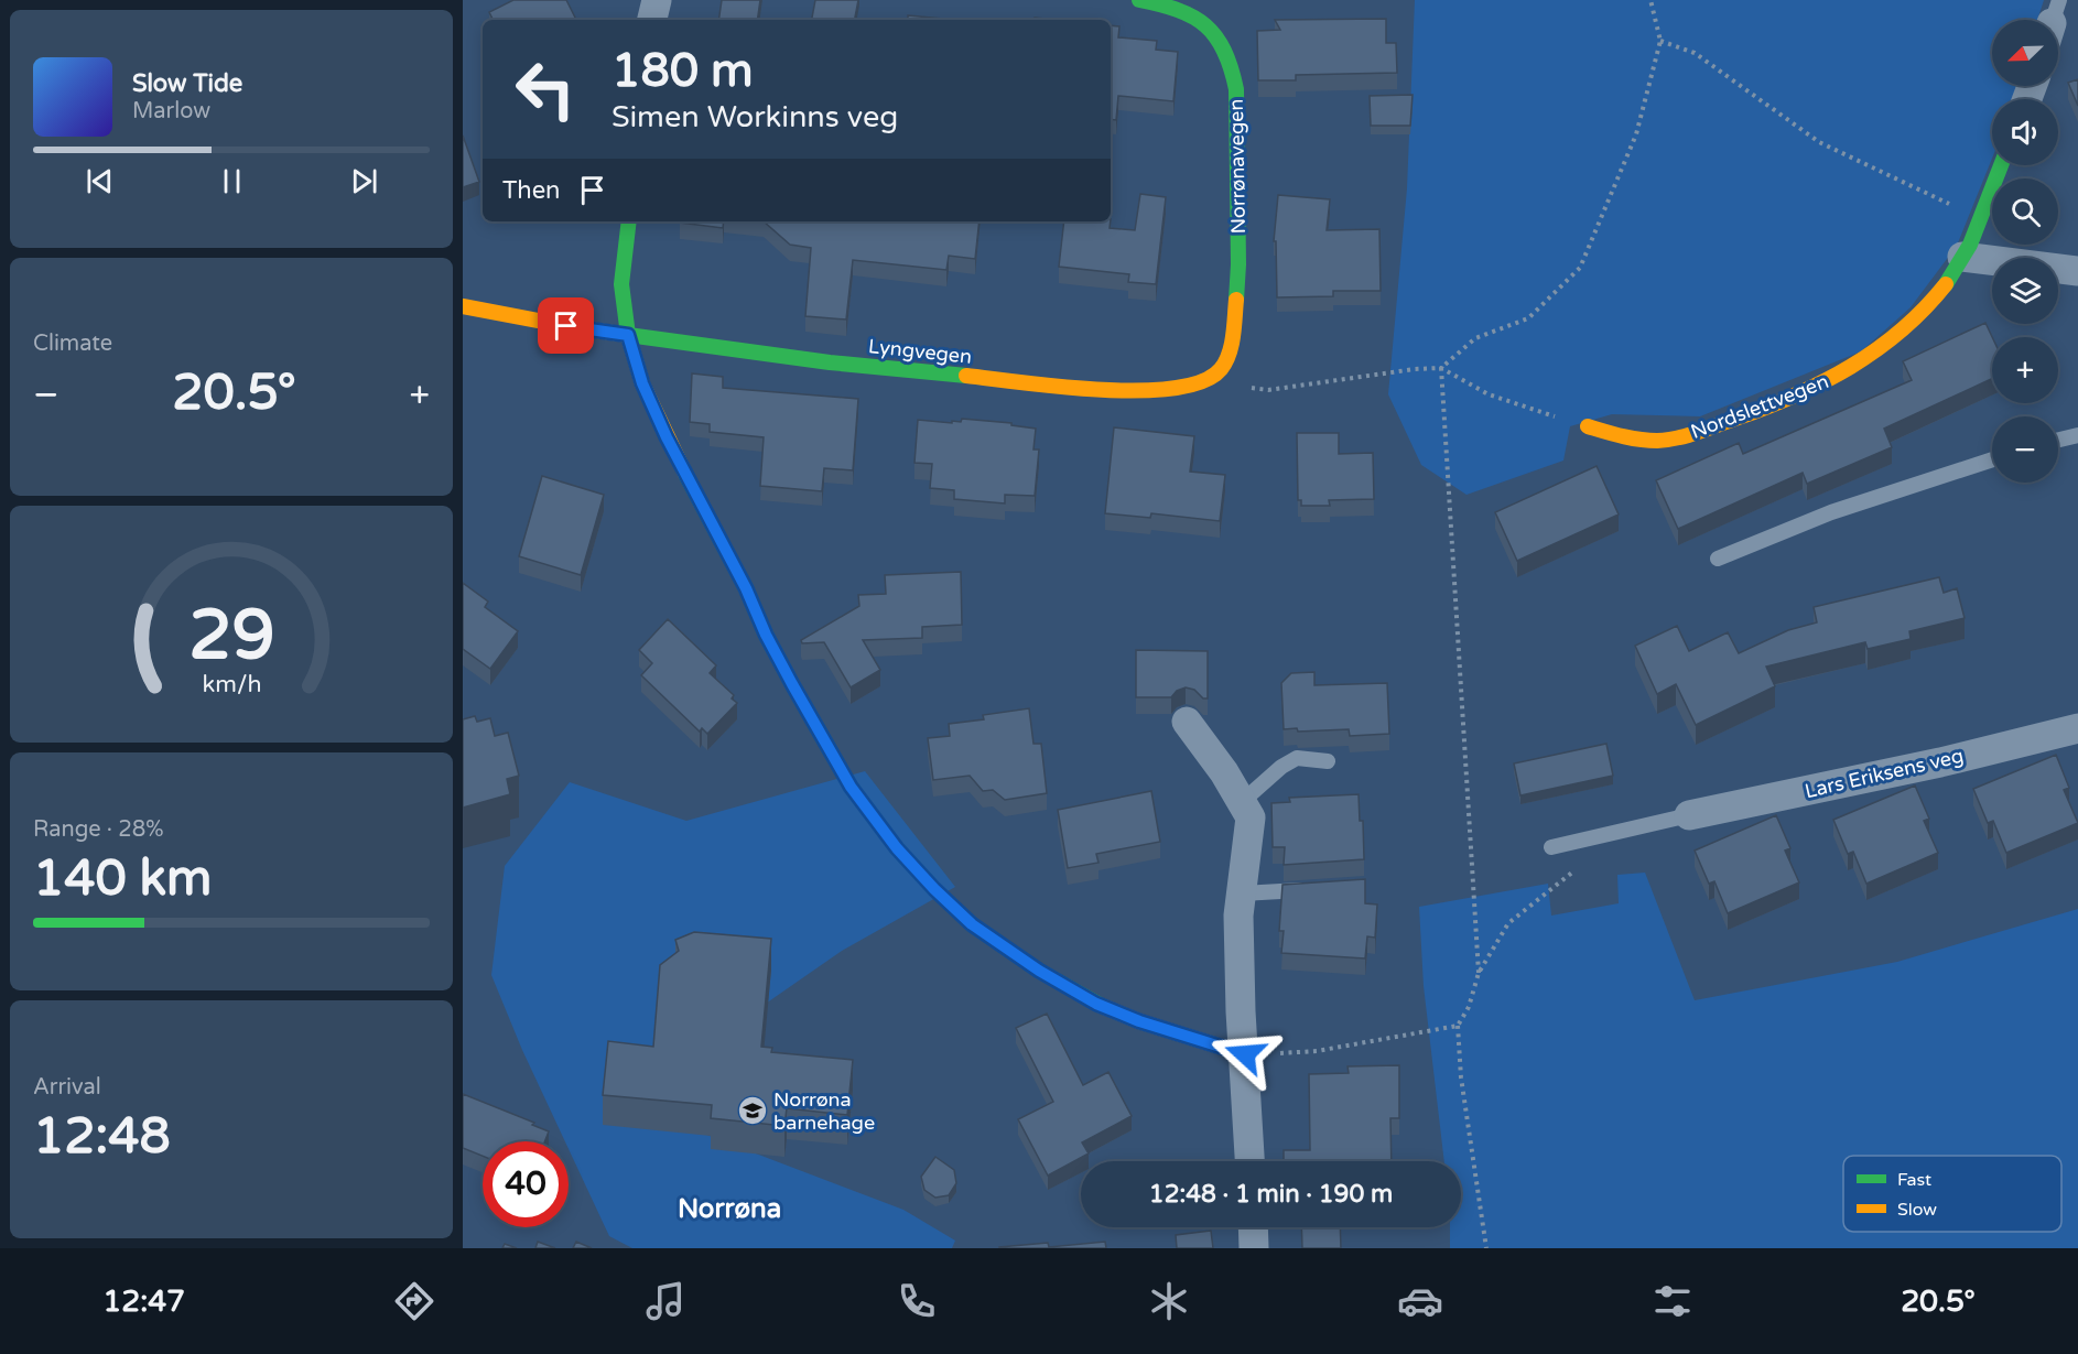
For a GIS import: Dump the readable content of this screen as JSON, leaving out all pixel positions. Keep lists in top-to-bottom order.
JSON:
{
  "streets": {
    "street": [
      "Norrønavegen",
      "Lyngvegen",
      "Nordslettvegen",
      "Lars Eriksens veg"
    ]
  },
  "crossings": [
    ["Norrønavegen", "Lyngvegen"]
  ],
  "districts": ["Norrøna"],
  "places": {
    "school or university": ["Norrøna barnehage"]
  },
  "legend": ["Fast", "Slow"],
  "north": "bottom left",
  "page": {
    "map_buttons": ["+", "−"],
    "turn": ["180 m", "Simen Workinns veg"],
    "song": ["Slow Tide", "Marlow"],
    "then": "Then",
    "tile": [
      "Climate",
      ["Range · 28%", "140 km"],
      ["Arrival", "12:48"]
    ],
    "heat": ["−", "20.5°", "+"],
    "limit": "40",
    "trip": "12:48 · 1 min · 190 m",
    "tabs": ["12:47", "20.5°"],
    "gauge": ["29", "km/h"]
  }
}
